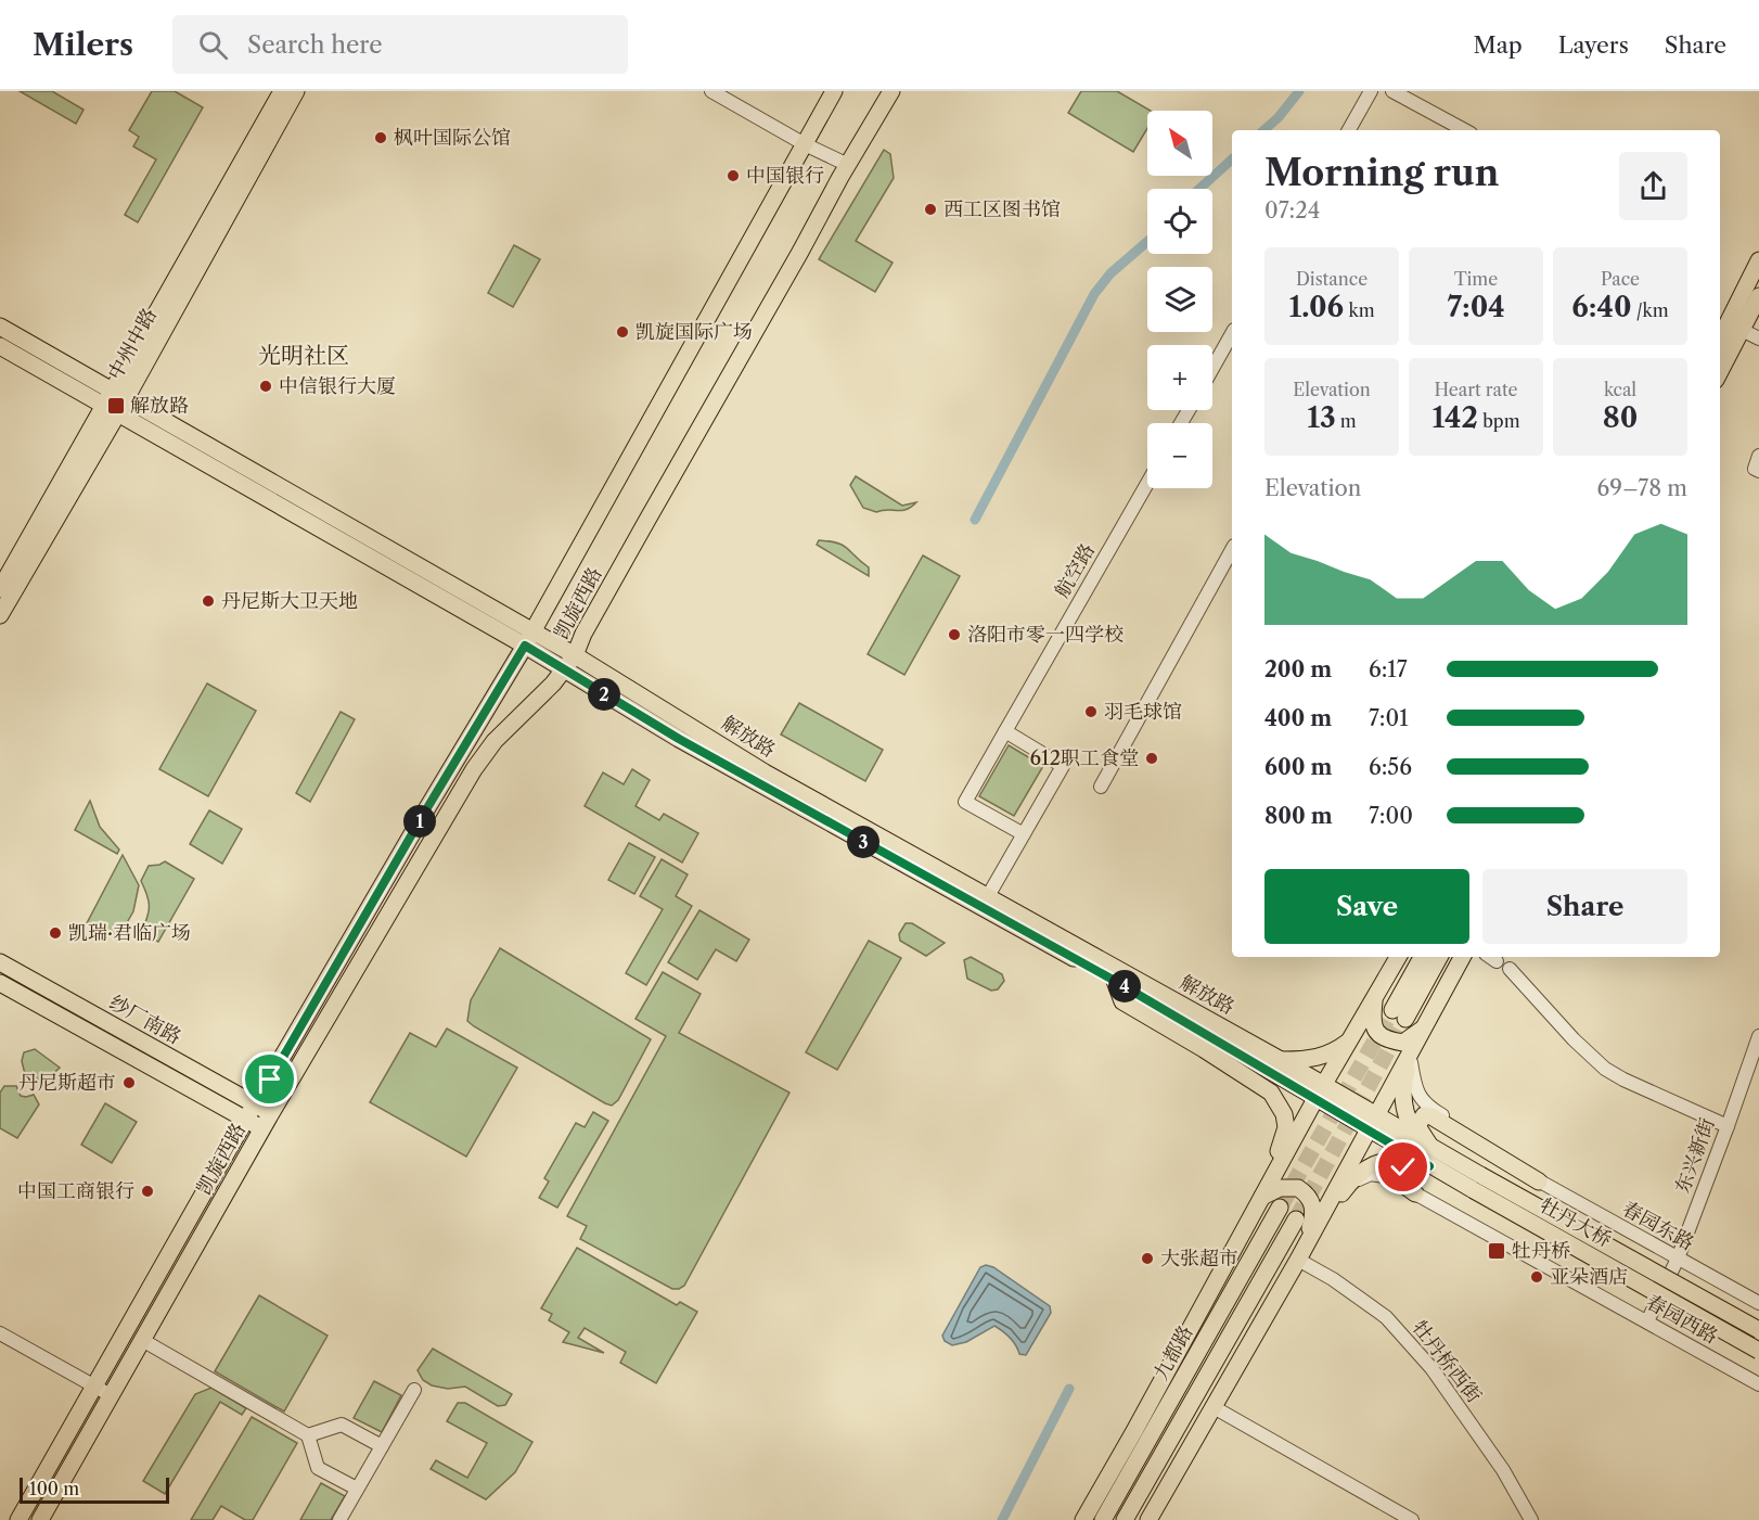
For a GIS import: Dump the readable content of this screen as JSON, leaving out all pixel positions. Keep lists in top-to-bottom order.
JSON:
{
  "streets": {
    "main road": [
      "中州中路",
      "凯旋西路",
      "解放路",
      "纱厂南路",
      "牡丹大桥",
      "九都路"
    ],
    "street": [
      "航空路",
      "东兴新街",
      "春园东路",
      "春园西路",
      "牡丹桥西街"
    ]
  },
  "crossings": [
    ["中州中路", "解放路"],
    ["凯旋西路", "解放路"],
    ["凯旋西路", "纱厂南路"],
    ["解放路", "牡丹大桥"],
    ["东兴新街", "春园东路"],
    ["东兴新街", "春园西路"]
  ],
  "districts": ["光明社区"],
  "places": {
    "other": [
      "枫叶国际公馆",
      "中国银行",
      "西工区图书馆",
      "凯旋国际广场",
      "中信银行大厦",
      "丹尼斯大卫天地",
      "洛阳市零一四学校",
      "羽毛球馆",
      "612职工食堂",
      "凯瑞·君临广场",
      "丹尼斯超市",
      "中国工商银行",
      "大张超市",
      "亚朵酒店"
    ],
    "transit": ["解放路", "牡丹桥"]
  },
  "scale_bar": "100 m",
  "north": "top left",
  "page": {
    "header": "Milers",
    "search": "Search here",
    "nav": ["Map", "Layers", "Share"],
    "map_buttons": ["+", "−"],
    "heading": ["Morning run", "07:24"],
    "stats": [
      ["Distance", "1.06 km"],
      ["Time", "7:04"],
      ["Pace", "6:40 /km"],
      ["Elevation", "13 m"],
      ["Heart rate", "142 bpm"],
      ["kcal", "80"]
    ],
    "chart": ["Elevation", "69–78 m"],
    "list": [
      {
        "name": "200 m",
        "note": "6:17"
      },
      {
        "name": "400 m",
        "note": "7:01"
      },
      {
        "name": "600 m",
        "note": "6:56"
      },
      {
        "name": "800 m",
        "note": "7:00"
      }
    ],
    "pins": [
      "2",
      "1",
      "3",
      "4"
    ],
    "buttons": ["Save", "Share"],
    "scale": "100 m"
  }
}
